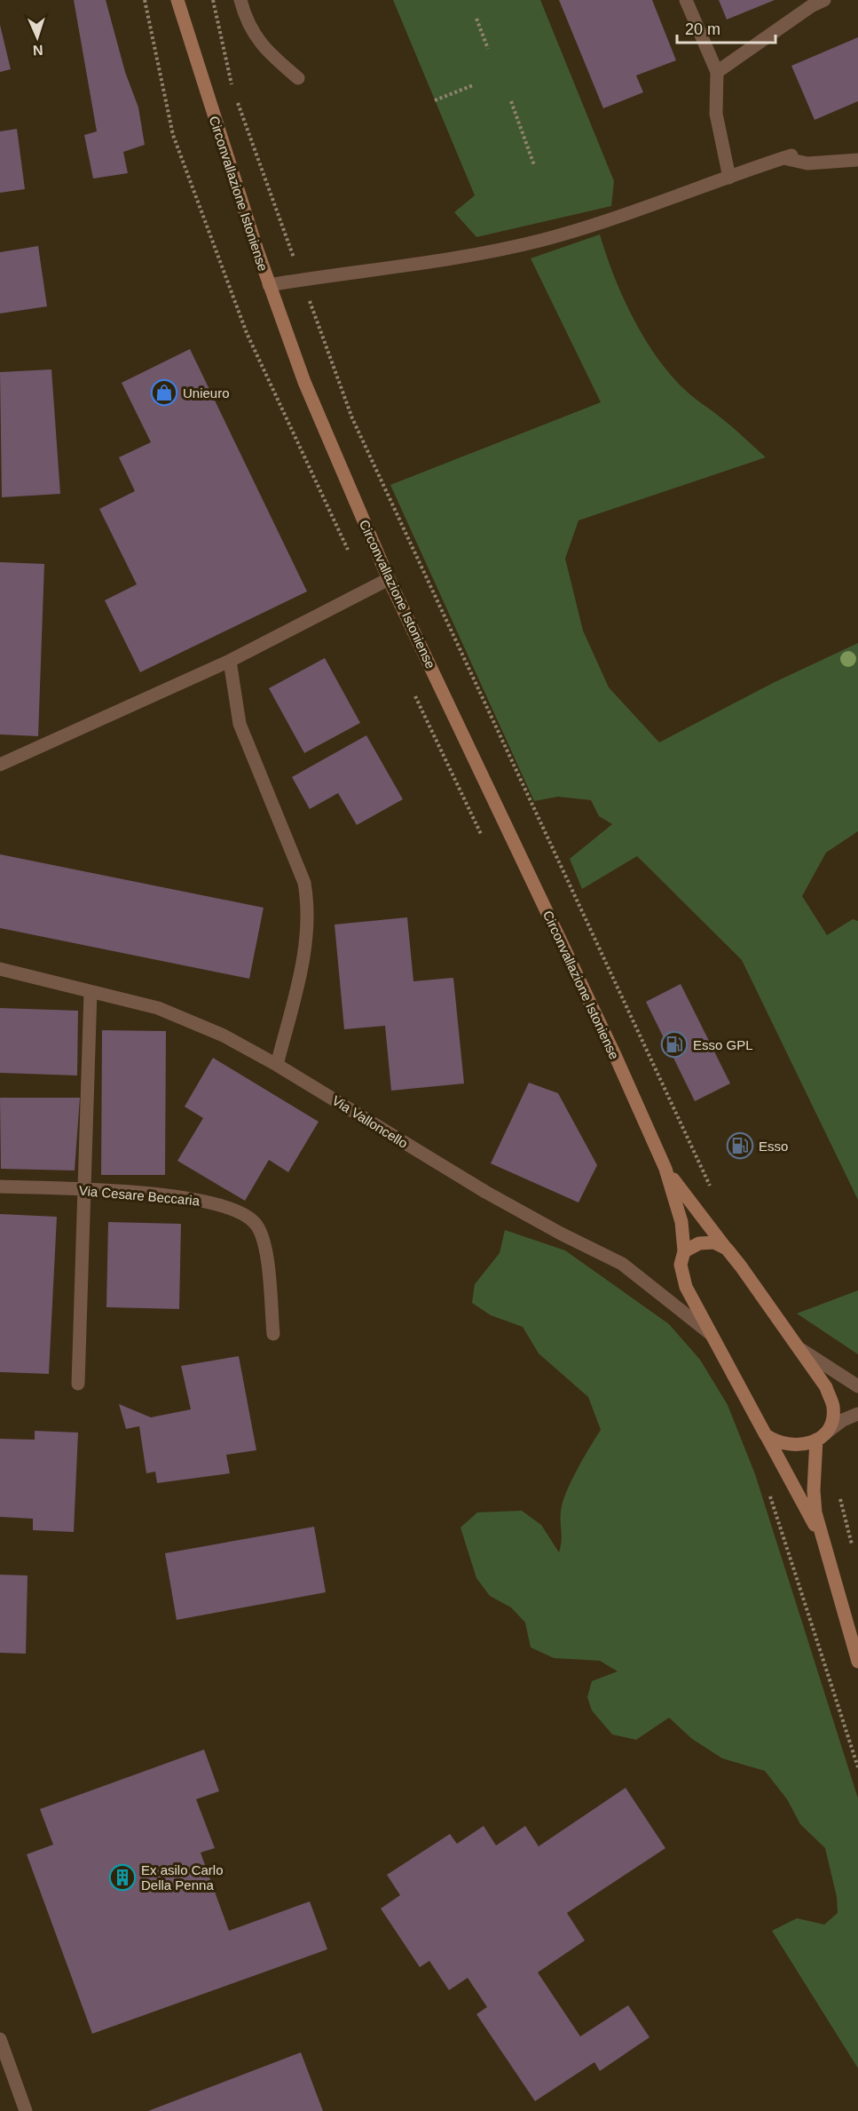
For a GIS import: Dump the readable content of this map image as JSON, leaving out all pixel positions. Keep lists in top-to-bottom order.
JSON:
{
  "streets": {
    "main road": ["Circonvallazione Istoniense"],
    "street": ["Via Valloncello", "Via Cesare Beccaria"]
  },
  "crossings": [
    ["Circonvallazione Istoniense", "Via Valloncello"]
  ],
  "places": {
    "shop": ["Unieuro"],
    "fuel station": ["Esso GPL", "Esso"],
    "building": ["Ex asilo Carlo Della Penna"]
  },
  "scale_bar": "20 m",
  "north": "bottom"
}
